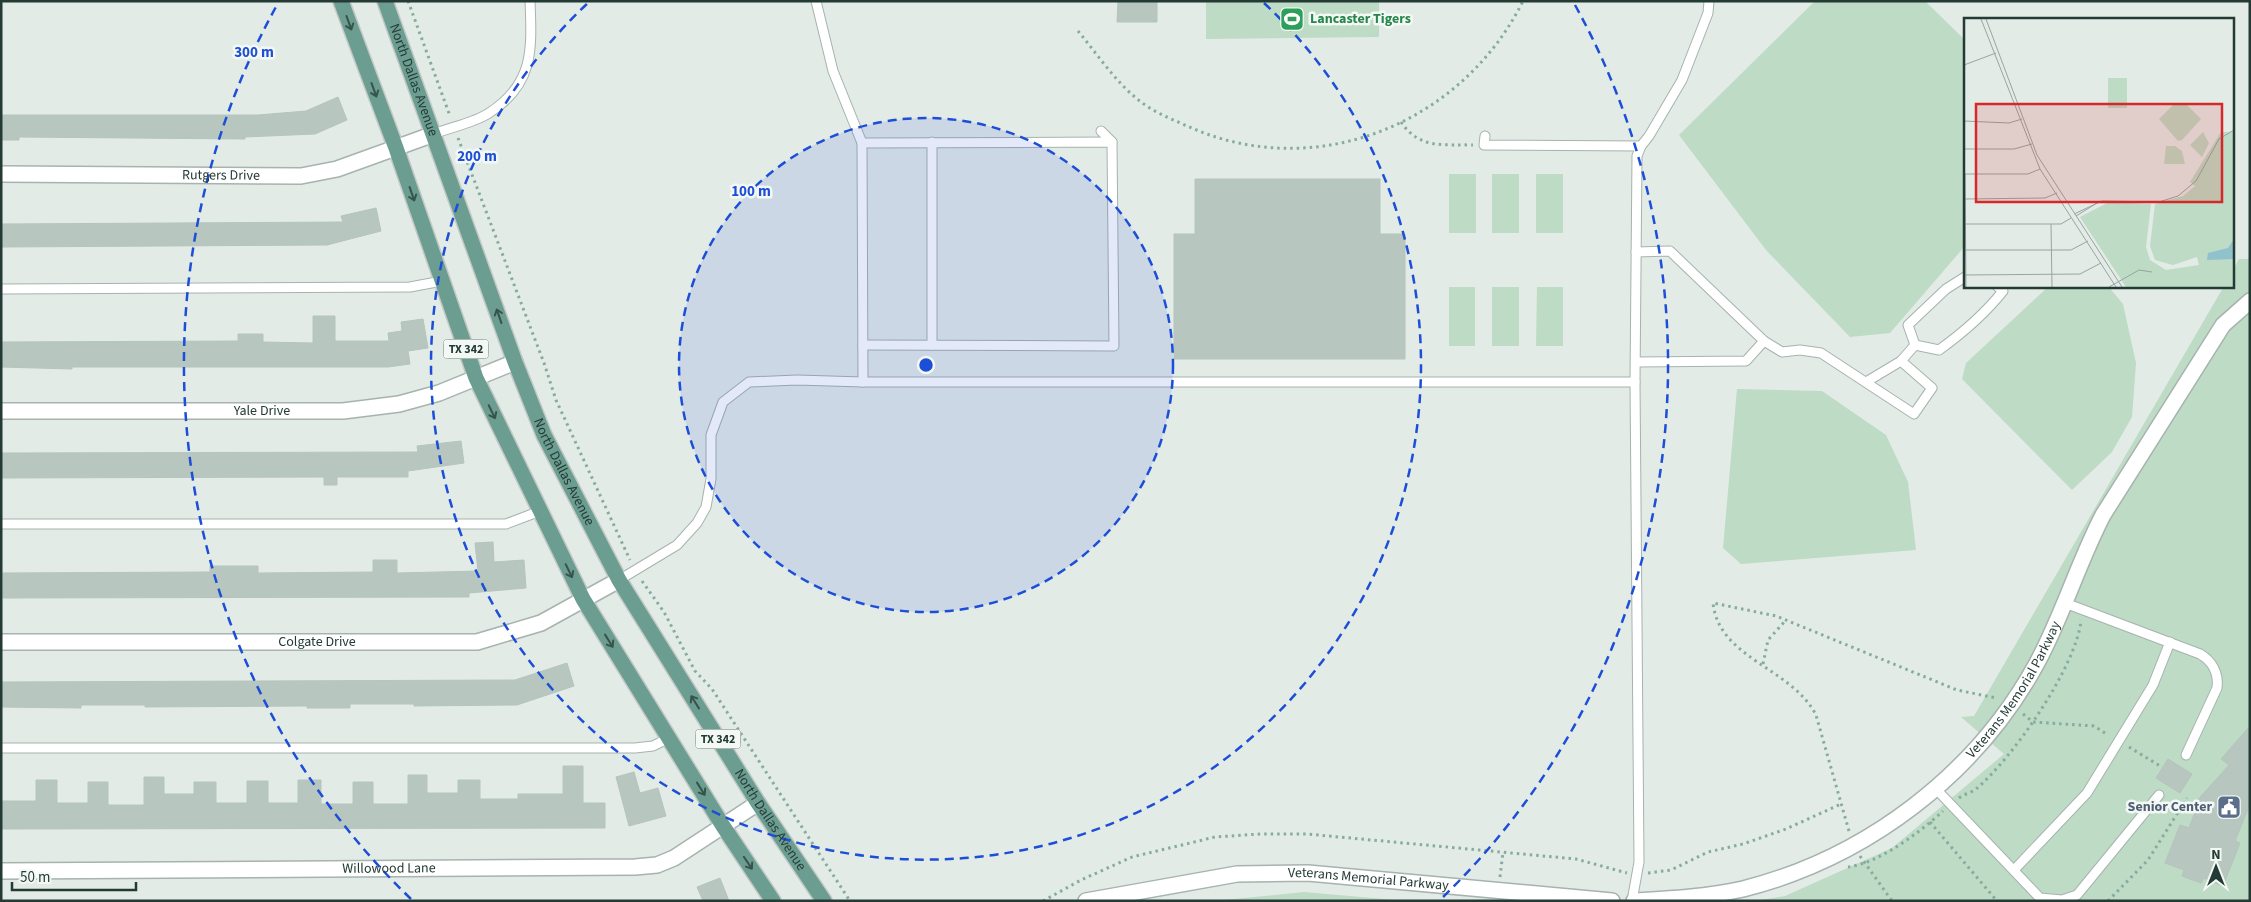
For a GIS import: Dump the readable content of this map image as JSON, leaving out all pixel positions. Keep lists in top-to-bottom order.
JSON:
{
  "streets": {
    "main road": ["North Dallas Avenue", "TX 342"],
    "street": [
      "Rutgers Drive",
      "Yale Drive",
      "Colgate Drive",
      "Veterans Memorial Parkway",
      "Willowood Lane"
    ]
  },
  "crossings": [
    ["North Dallas Avenue", "Rutgers Drive"],
    ["North Dallas Avenue", "Yale Drive"],
    ["North Dallas Avenue", "Colgate Drive"],
    ["North Dallas Avenue", "Willowood Lane"],
    ["Rutgers Drive", "TX 342"],
    ["TX 342", "Yale Drive"],
    ["TX 342", "Colgate Drive"],
    ["TX 342", "Willowood Lane"]
  ],
  "places": {
    "sports": ["Lancaster Tigers"],
    "public building": ["Senior Center"]
  },
  "scale_bar": "50 m",
  "north": "top",
  "rings": ["300 m", "200 m", "100 m"]
}
